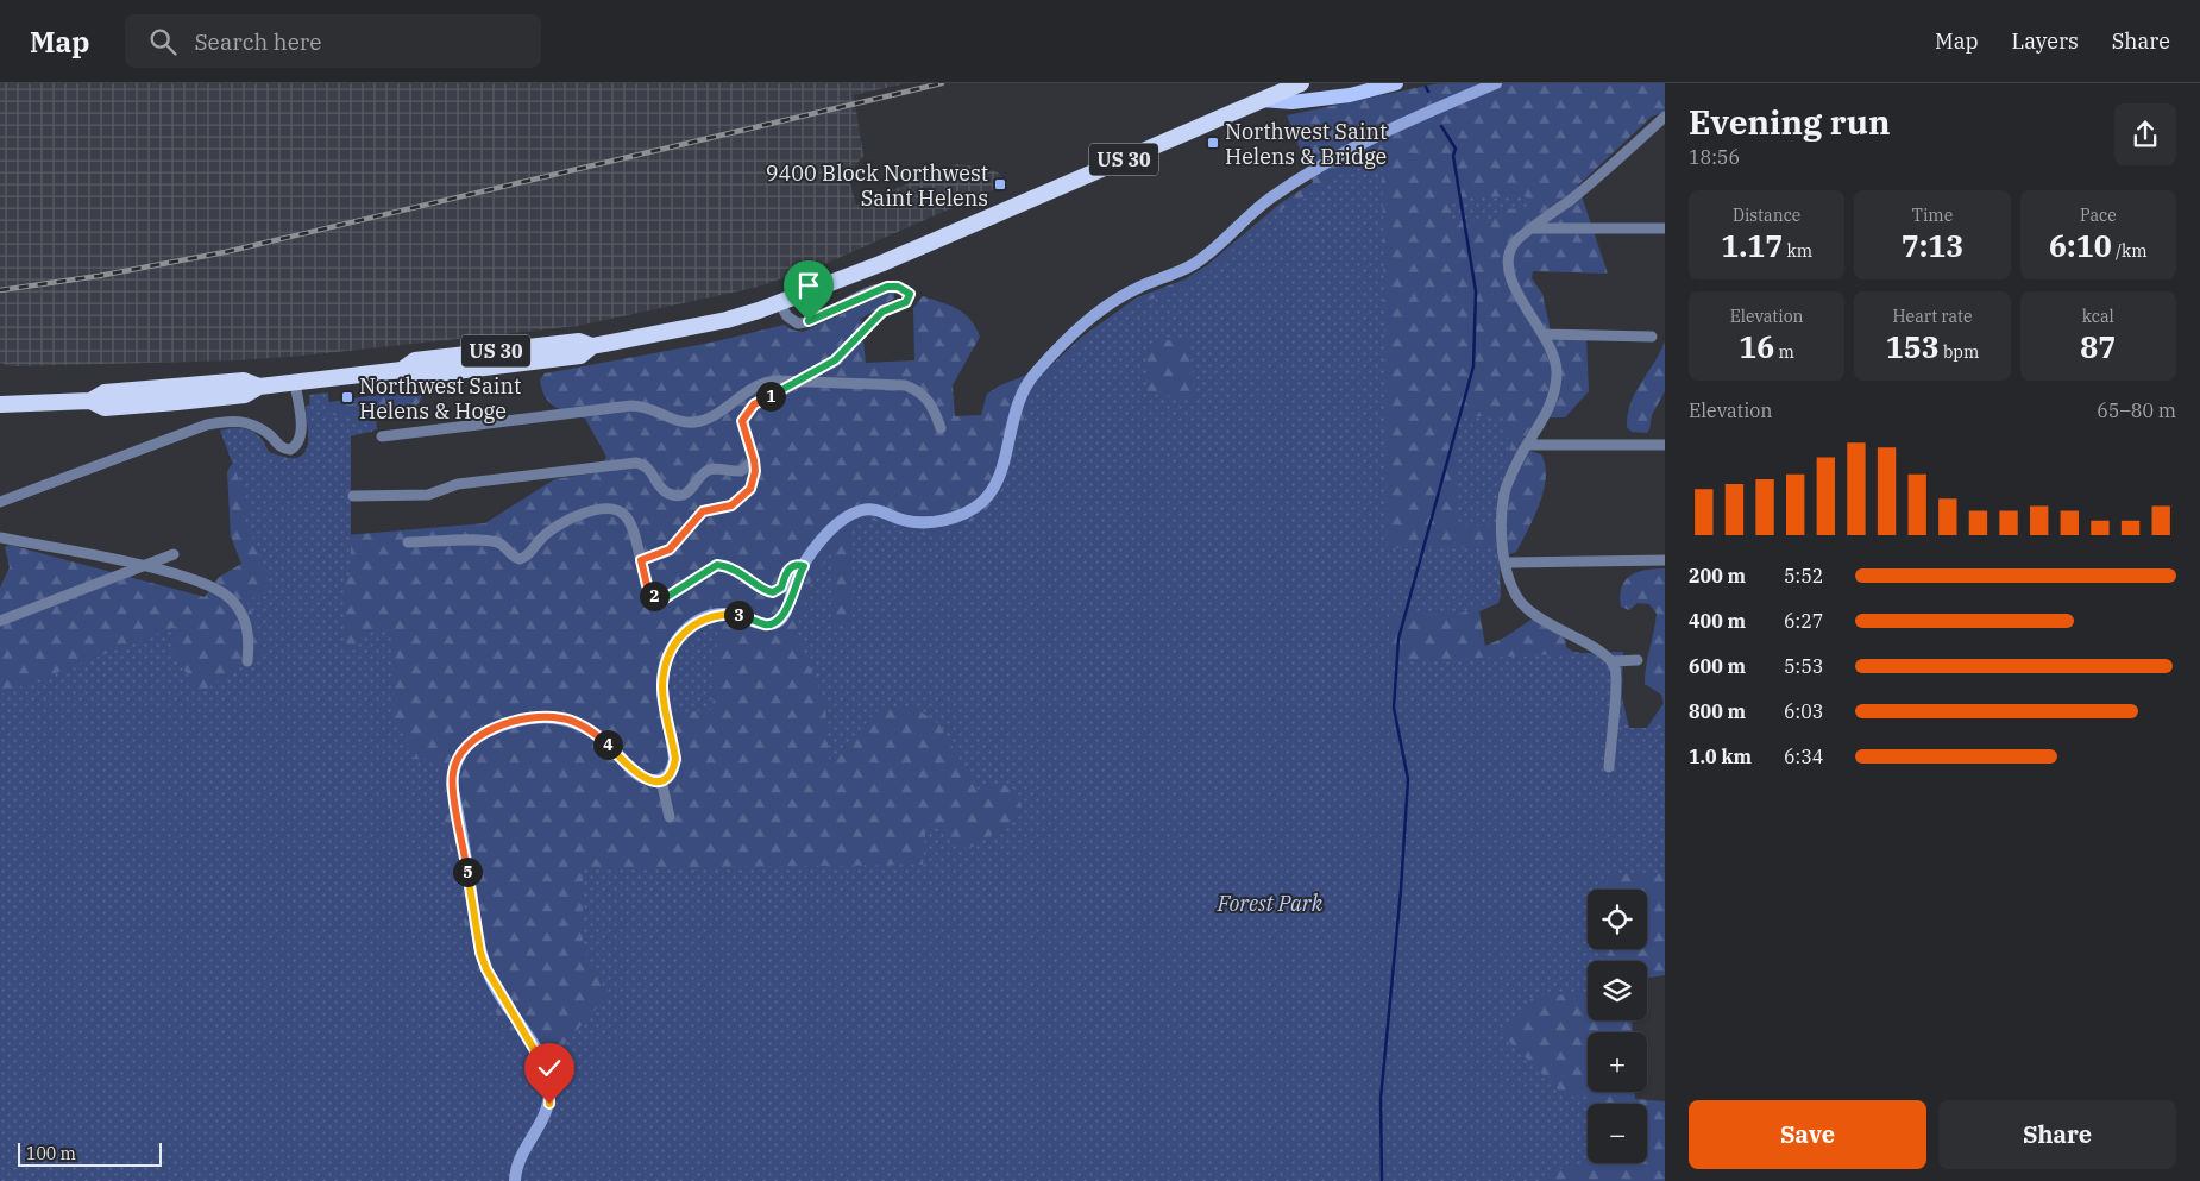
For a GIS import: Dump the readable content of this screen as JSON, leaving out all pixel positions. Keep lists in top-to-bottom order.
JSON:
{
  "streets": {
    "highway": ["US 30"]
  },
  "parks": ["Forest Park"],
  "places": {
    "transit": ["Northwest Saint Helens & Bridge", "9400 Block Northwest Saint Helens", "Northwest Saint Helens & Hoge"]
  },
  "scale_bar": "100 m",
  "page": {
    "header": "Map",
    "search": "Search here",
    "nav": ["Map", "Layers", "Share"],
    "heading": ["Evening run", "18:56"],
    "stats": [
      ["Distance", "1.17 km"],
      ["Time", "7:13"],
      ["Pace", "6:10 /km"],
      ["Elevation", "16 m"],
      ["Heart rate", "153 bpm"],
      ["kcal", "87"]
    ],
    "pins": [
      "1",
      "2",
      "3",
      "4",
      "5"
    ],
    "chart": ["Elevation", "65–80 m"],
    "list": [
      {
        "name": "200 m",
        "note": "5:52"
      },
      {
        "name": "400 m",
        "note": "6:27"
      },
      {
        "name": "600 m",
        "note": "5:53"
      },
      {
        "name": "800 m",
        "note": "6:03"
      },
      {
        "name": "1.0 km",
        "note": "6:34"
      }
    ],
    "map_buttons": ["+", "−"],
    "buttons": ["Save", "Share"],
    "scale": "100 m"
  }
}
